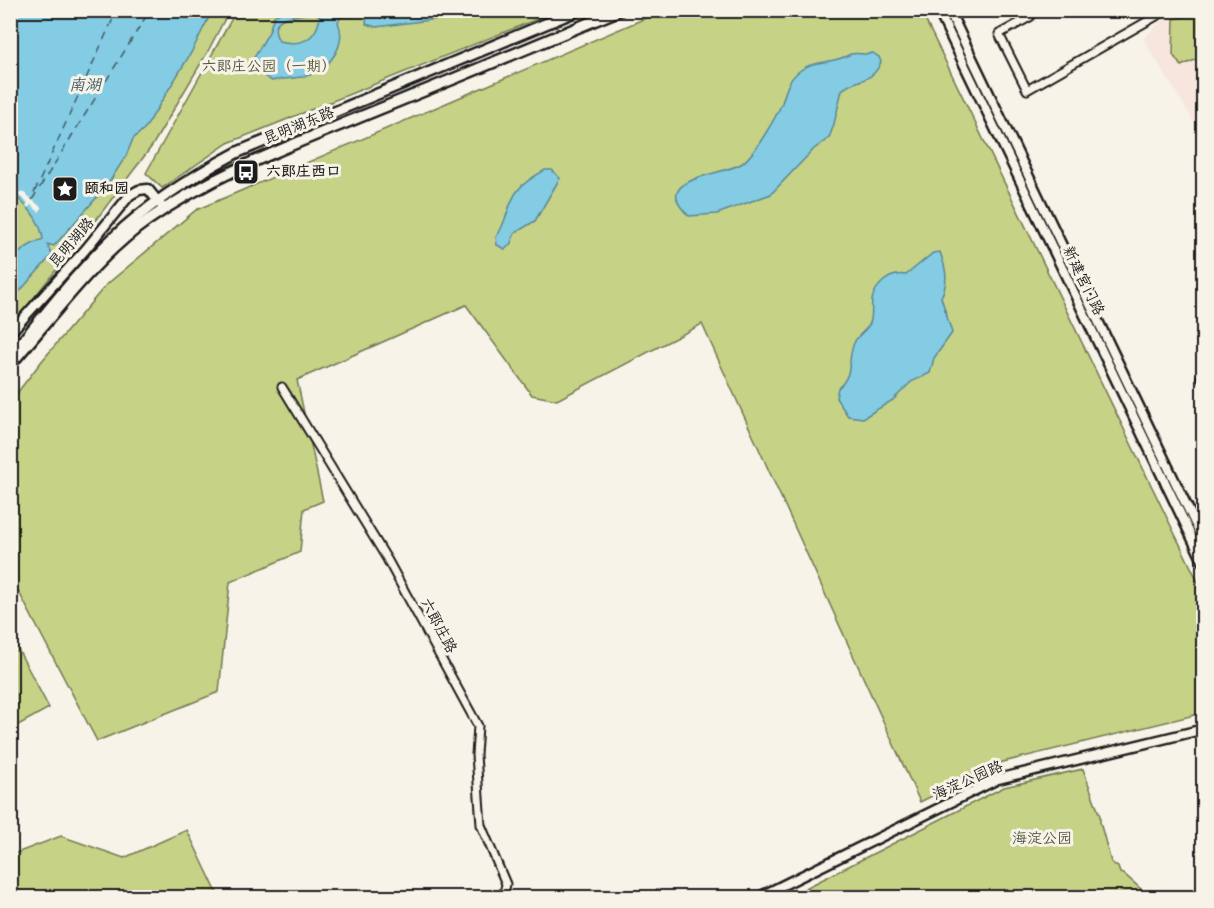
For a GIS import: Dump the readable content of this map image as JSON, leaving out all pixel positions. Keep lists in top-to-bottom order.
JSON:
{
  "streets": {
    "main road": ["昆明湖东路"],
    "street": [
      "昆明湖路",
      "新建宫门路",
      "六郎庄路",
      "海淀公园路"
    ]
  },
  "crossings": [
    ["昆明湖东路", "昆明湖路"]
  ],
  "water": ["南湖"],
  "parks": ["六郎庄公园（一期）", "海淀公园"],
  "places": {
    "bus stop": ["六郎庄西口"],
    "place": ["颐和园"]
  }
}
